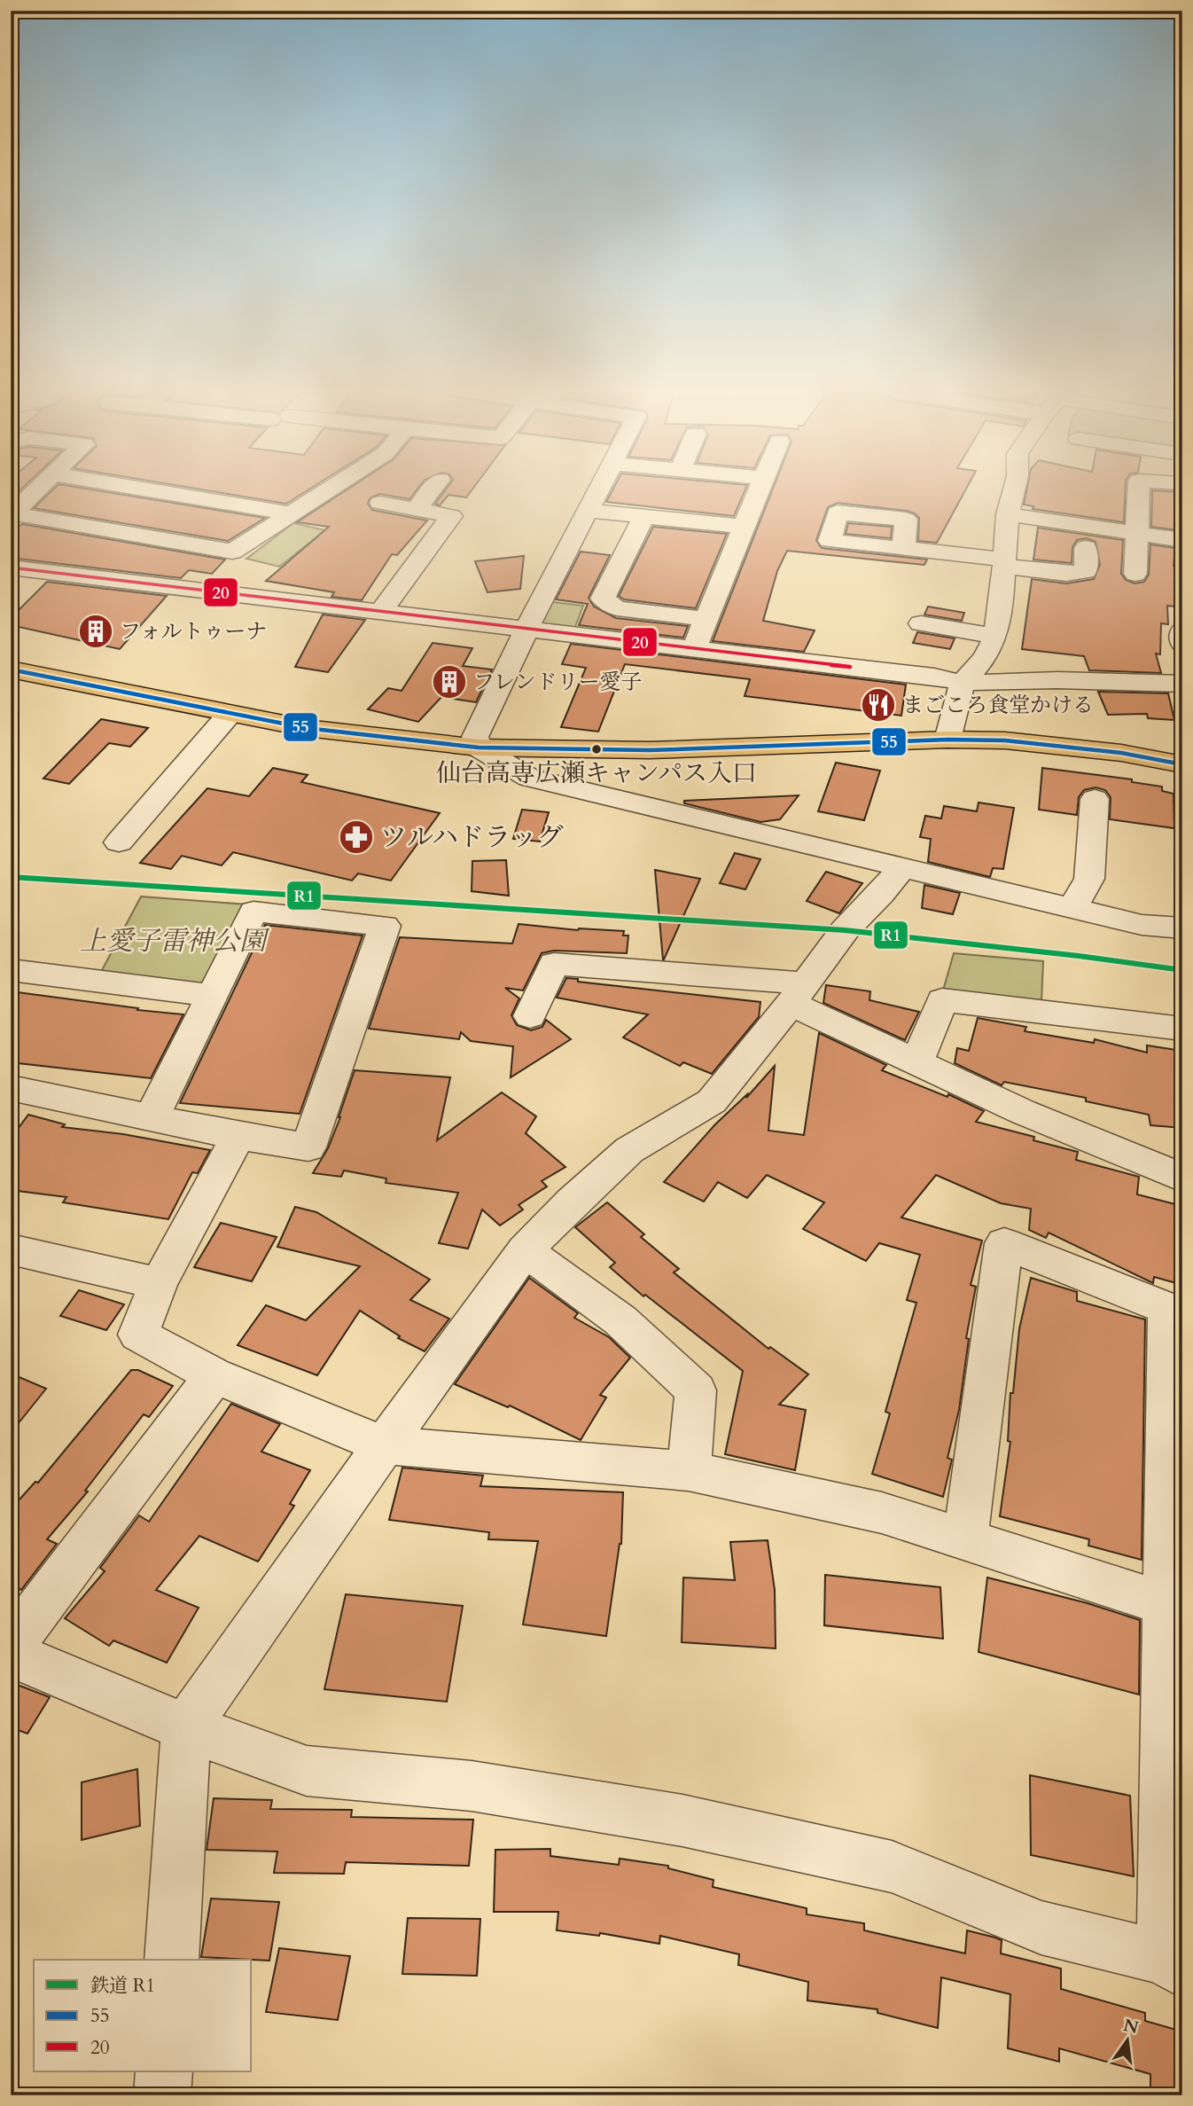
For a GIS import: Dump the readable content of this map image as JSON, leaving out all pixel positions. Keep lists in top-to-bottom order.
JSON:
{
  "parks": ["上愛子雷神公園"],
  "places": {
    "building": ["フォルトゥーナ", "フレンドリー愛子"],
    "restaurant": ["まごころ食堂かける"],
    "other": ["仙台高専広瀬キャンパス入口"],
    "pharmacy": ["ツルハドラッグ"]
  },
  "lines": ["transit line 20", "transit line 55", "rail line R1"],
  "legend": ["鉄道 R1", "55", "20"],
  "north": "top"
}
